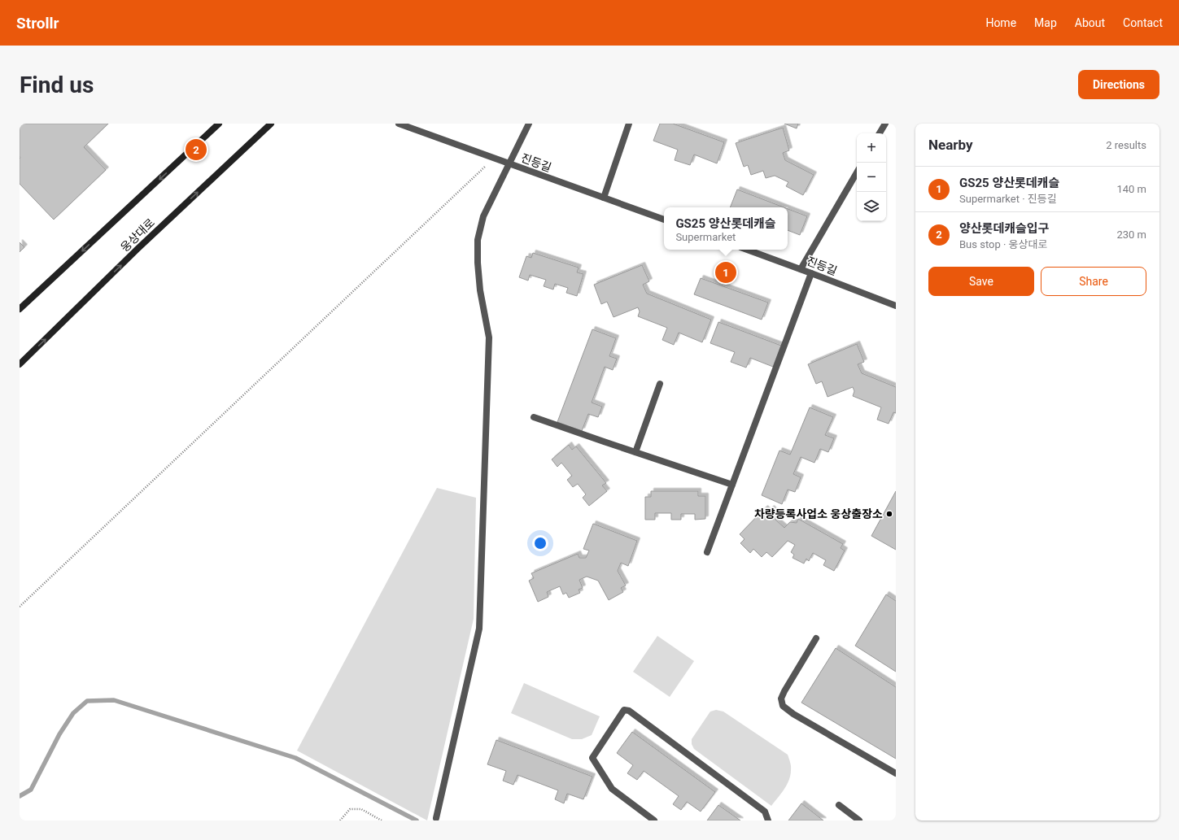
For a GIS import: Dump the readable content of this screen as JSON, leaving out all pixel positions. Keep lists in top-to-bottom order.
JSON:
{
  "streets": {
    "main road": ["웅상대로"],
    "street": ["진등길"]
  },
  "places": ["차량등록사업소 웅상출장소"],
  "page": {
    "header": "Strollr",
    "nav": [
      "Home",
      "Map",
      "About",
      "Contact"
    ],
    "buttons": [
      "Directions",
      ["Save", "Share"]
    ],
    "title": "Find us",
    "heading": ["Nearby", "2 results"],
    "map_buttons": ["+", "−"],
    "pins": ["2", "1"],
    "list": [
      {
        "mark": "1",
        "name": "GS25 양산롯데캐슬",
        "note": "Supermarket · 진등길",
        "value": "140 m"
      },
      {
        "mark": "2",
        "name": "양산롯데캐슬입구",
        "note": "Bus stop · 웅상대로",
        "value": "230 m"
      }
    ],
    "popup": ["GS25 양산롯데캐슬", "Supermarket"]
  }
}
